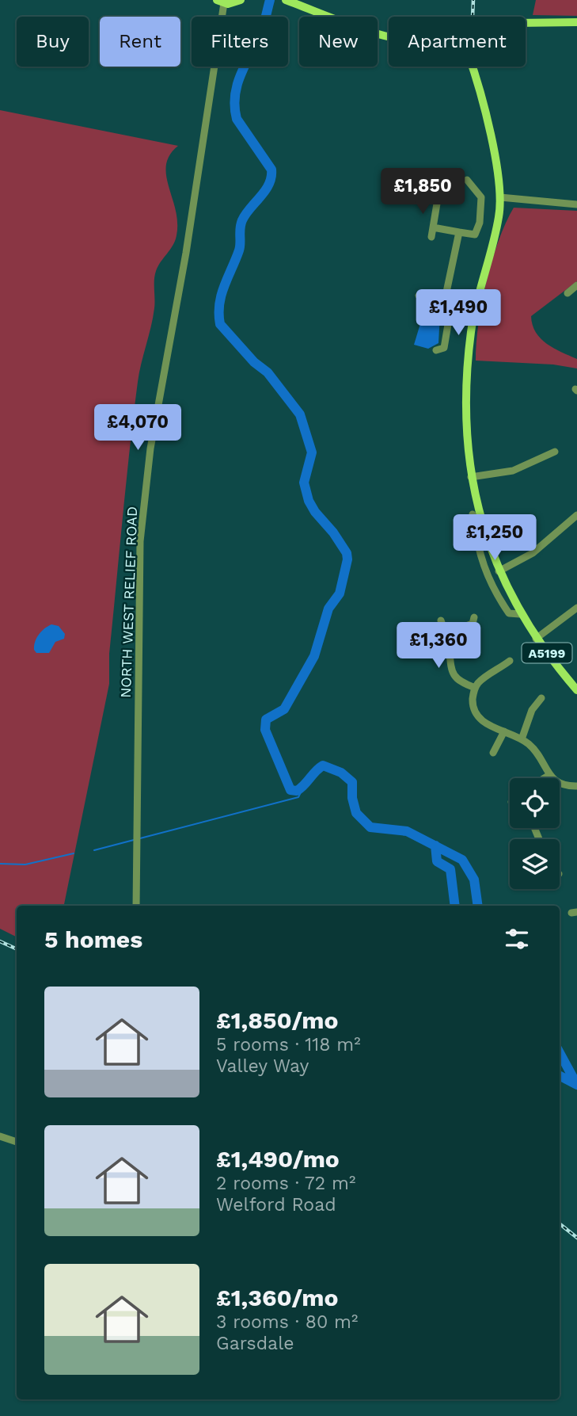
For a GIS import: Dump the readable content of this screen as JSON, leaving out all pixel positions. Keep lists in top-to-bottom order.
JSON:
{
  "streets": {
    "main road": ["A5199"],
    "street": ["NORTH WEST RELIEF ROAD"]
  },
  "page": {
    "chip": [
      "Buy",
      "Rent",
      "Filters",
      "New",
      "Apartment"
    ],
    "price": [
      "£1,850",
      "£1,490",
      "£4,070",
      "£1,250",
      "£1,360"
    ],
    "heading": "5 homes",
    "list": [
      {
        "name": "£1,850/mo",
        "note": "5 rooms · 118 m² · Valley Way"
      },
      {
        "name": "£1,490/mo",
        "note": "2 rooms · 72 m² · Welford Road"
      },
      {
        "name": "£1,360/mo",
        "note": "3 rooms · 80 m² · Garsdale"
      }
    ]
  }
}
